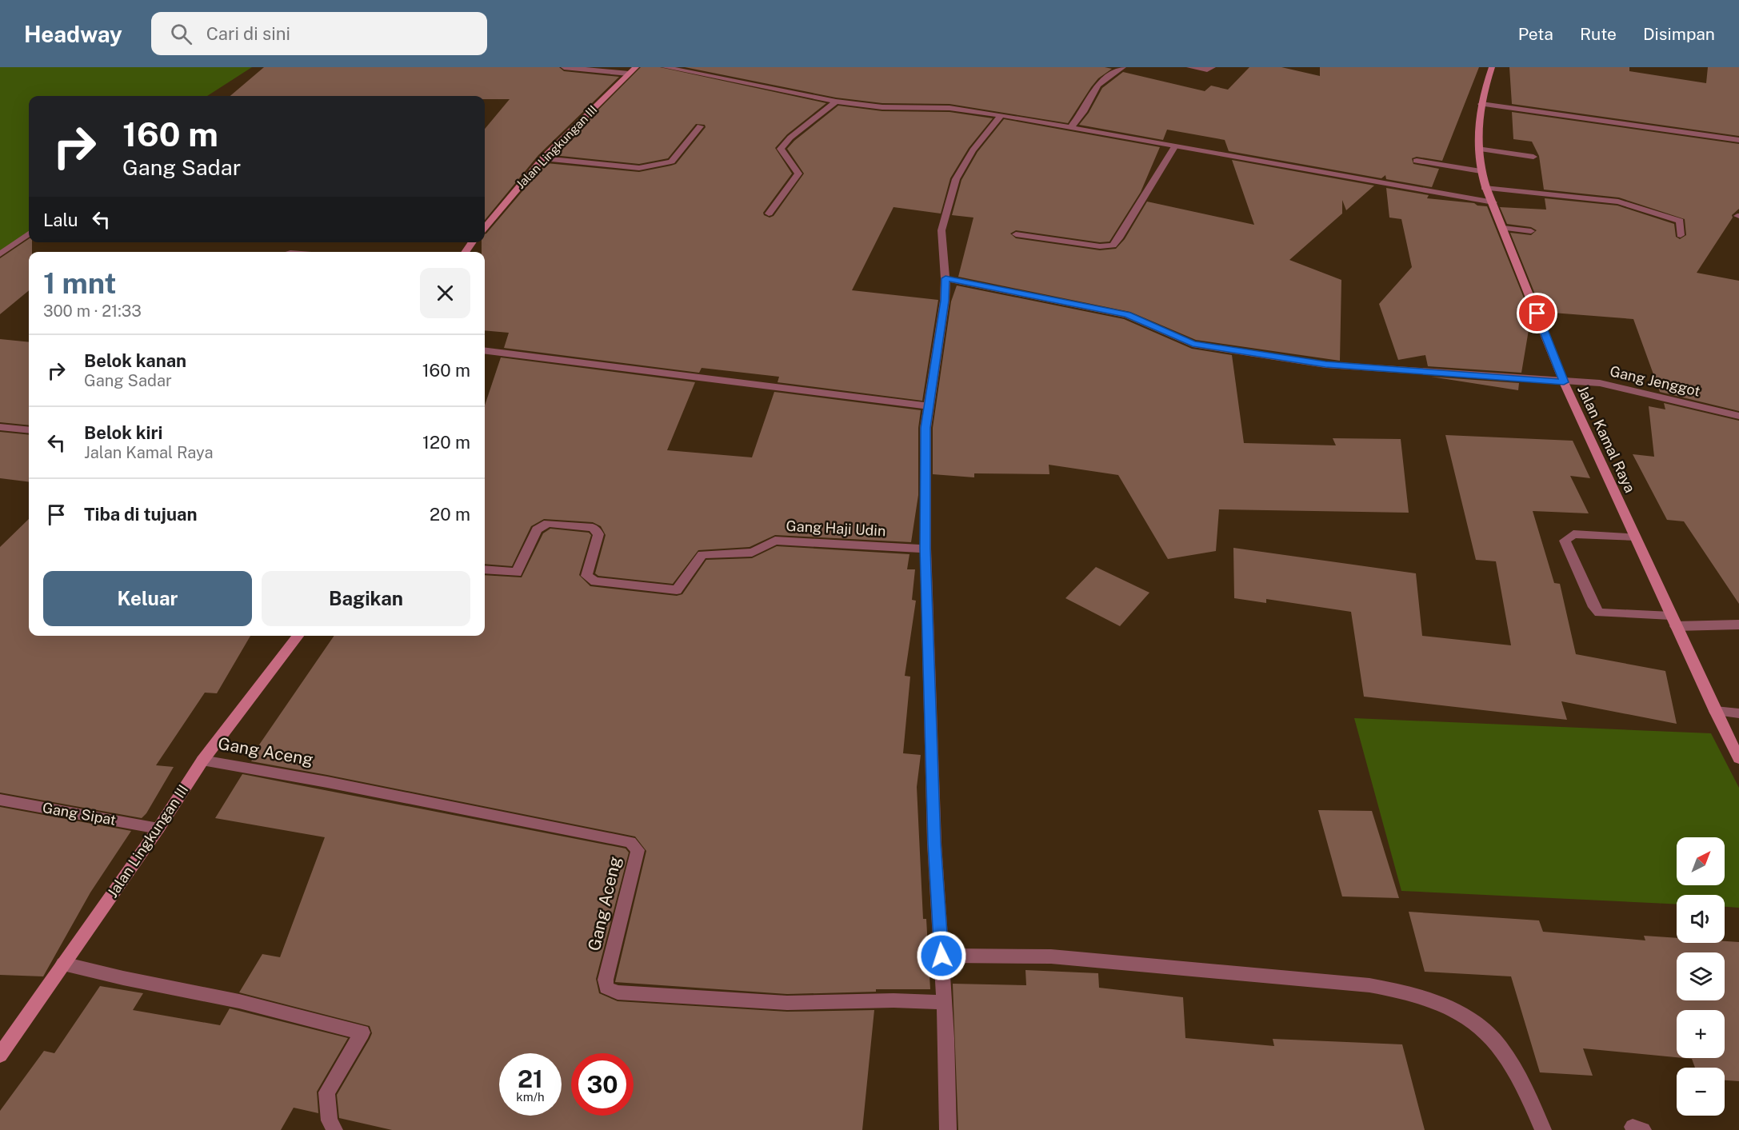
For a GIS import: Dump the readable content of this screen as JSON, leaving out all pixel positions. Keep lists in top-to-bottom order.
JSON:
{
  "streets": {
    "main road": ["Jalan Lingkungan III", "Jalan Kamal Raya"],
    "street": [
      "Gang Jenggot",
      "Gang Haji Udin",
      "Gang Aceng",
      "Gang Sipat"
    ]
  },
  "crossings": [
    ["Jalan Lingkungan III", "Gang Aceng"],
    ["Jalan Lingkungan III", "Gang Sipat"],
    ["Gang Jenggot", "Jalan Kamal Raya"]
  ],
  "north": "top right",
  "page": {
    "header": "Headway",
    "search": "Cari di sini",
    "nav": ["Peta", "Rute", "Disimpan"],
    "turn": ["160 m", "Gang Sadar"],
    "then": "Lalu",
    "heading": ["1 mnt", "300 m · 21:33"],
    "list": [
      {
        "name": "Belok kanan",
        "note": "Gang Sadar",
        "value": "160 m"
      },
      {
        "name": "Belok kiri",
        "note": "Jalan Kamal Raya",
        "value": "120 m"
      },
      {
        "name": "Tiba di tujuan",
        "value": "20 m"
      }
    ],
    "buttons": ["Keluar", "Bagikan"],
    "map_buttons": ["+", "−"],
    "speed": "21 km/h",
    "limit": "30"
  }
}
